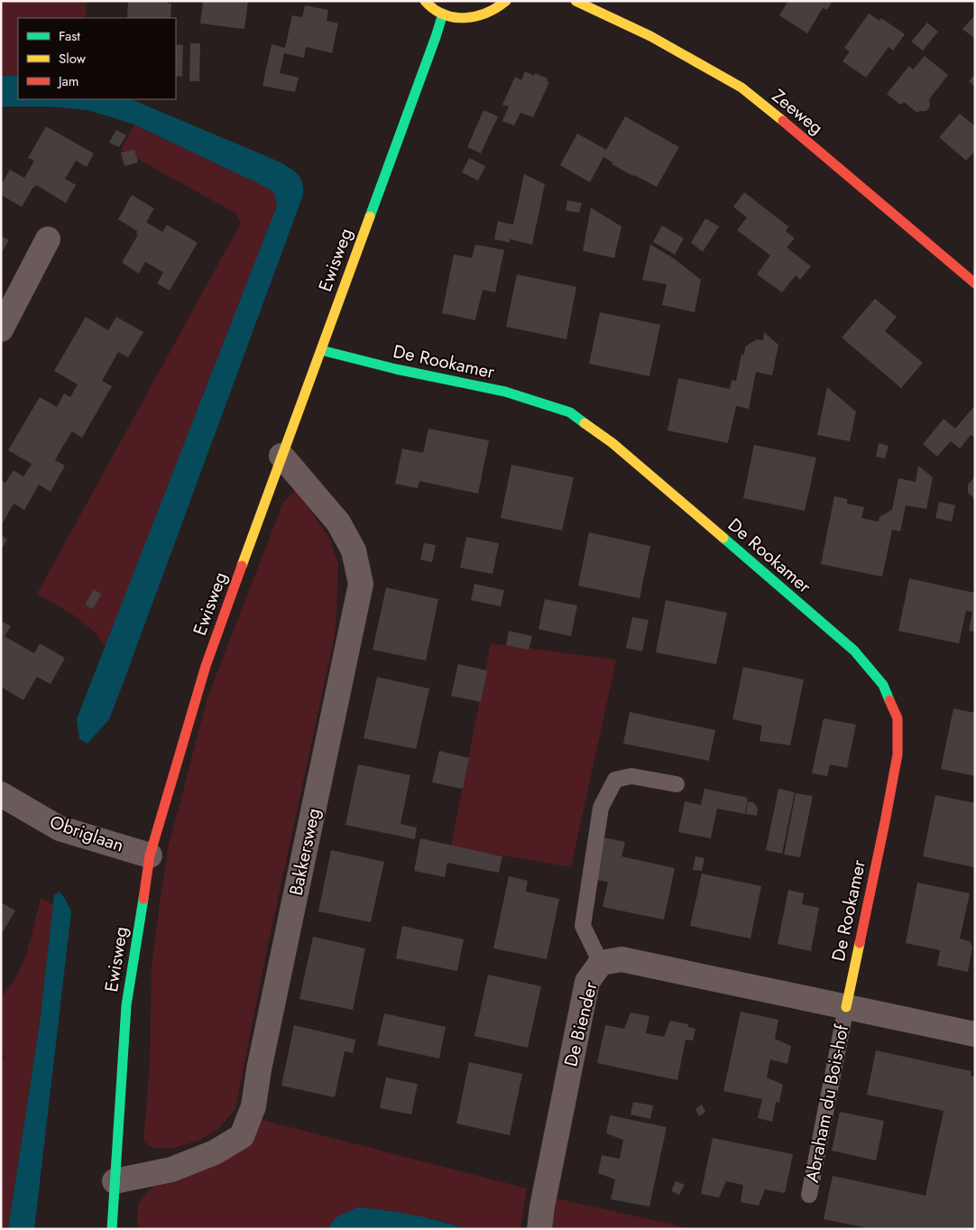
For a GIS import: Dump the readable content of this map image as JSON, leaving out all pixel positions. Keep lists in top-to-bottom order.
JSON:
{
  "streets": {
    "street": [
      "Zeeweg",
      "Ewisweg",
      "De Rookamer",
      "Obriglaan",
      "Bakkersweg",
      "De Biender",
      "Abraham du Bois-hof"
    ]
  },
  "crossings": [
    ["Ewisweg", "De Rookamer"],
    ["Ewisweg", "Obriglaan"],
    ["Ewisweg", "Bakkersweg"],
    ["De Rookamer", "De Biender"],
    ["De Rookamer", "Abraham du Bois-hof"],
    ["De Biender", "Abraham du Bois-hof"]
  ],
  "legend": ["Fast", "Slow", "Jam"]
}
